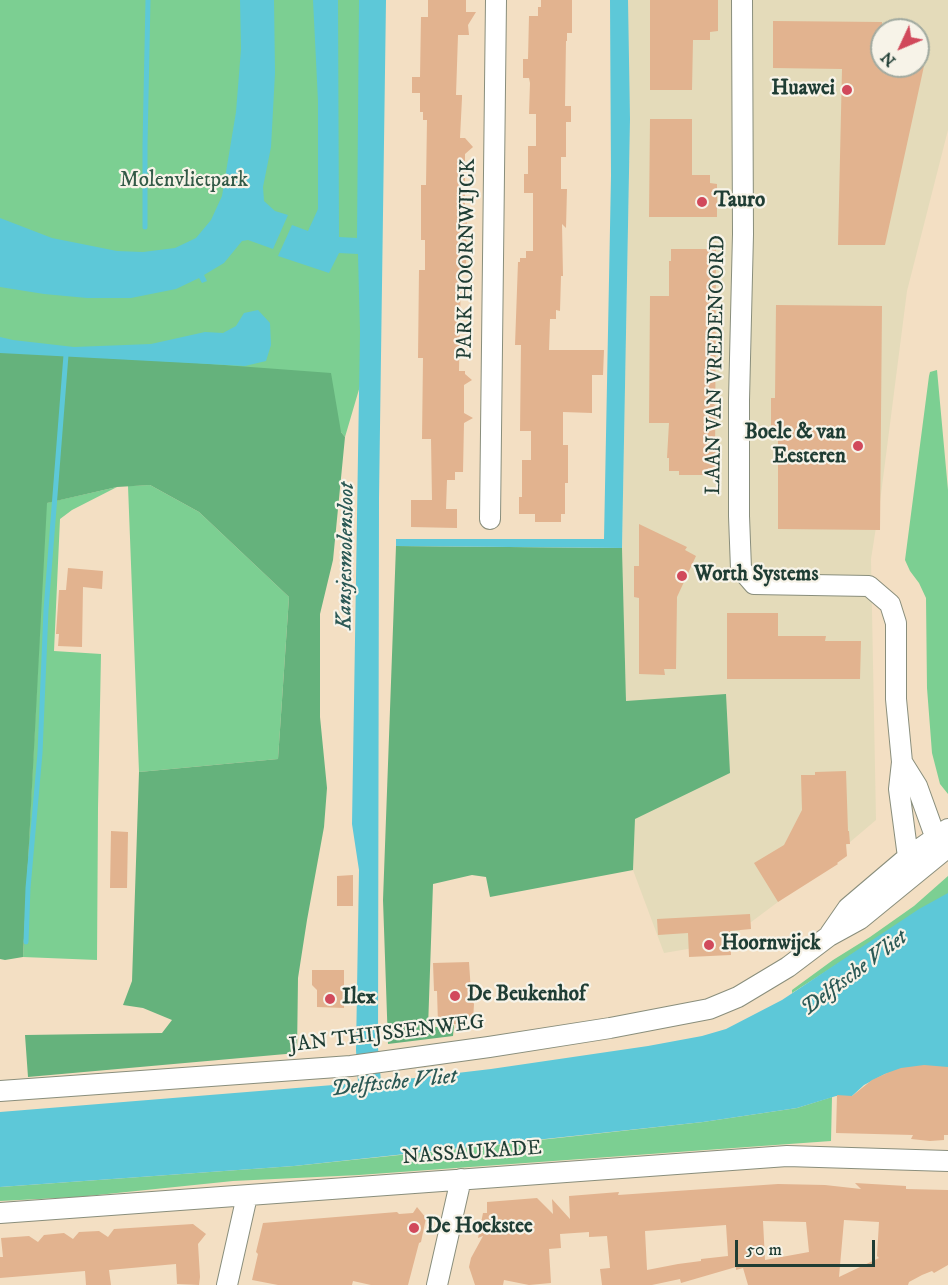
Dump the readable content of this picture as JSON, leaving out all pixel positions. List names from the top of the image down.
{
  "streets": {
    "street": [
      "PARK HOORNWIJCK",
      "LAAN VAN VREDENOORD",
      "JAN THIJSSENWEG",
      "NASSAUKADE"
    ]
  },
  "water": ["Kansjesmolensloot", "Delftsche Vliet"],
  "parks": ["Molenvlietpark"],
  "places": [
    "Huawei",
    "Tauro",
    "Boele & van Eesteren",
    "Worth Systems",
    "Hoornwijck",
    "De Beukenhof",
    "Ilex",
    "De Hoekstee"
  ],
  "scale_bar": "50 m",
  "north": "bottom left"
}
